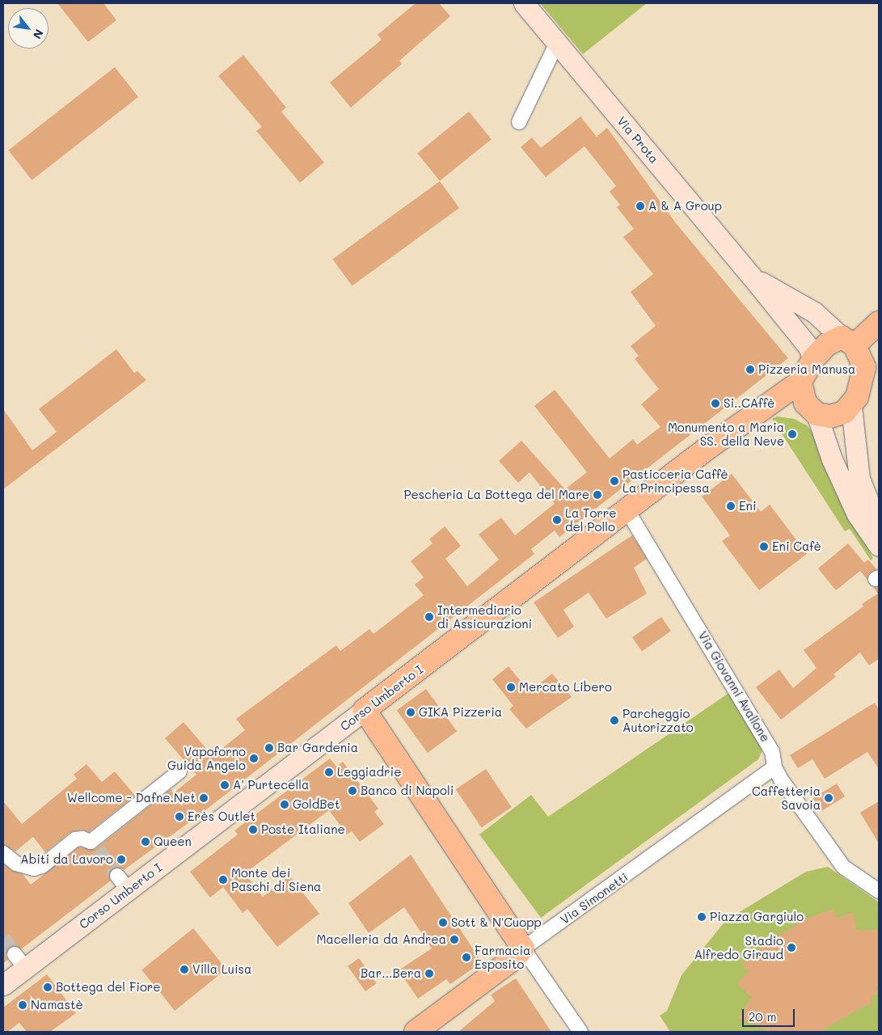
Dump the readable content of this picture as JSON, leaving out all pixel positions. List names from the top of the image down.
{
  "streets": {
    "main road": ["Corso Umberto I", "Via Simonetti"],
    "street": ["Via Prota", "Via Giovanni Avallone"]
  },
  "crossings": [
    ["Via Prota", "Corso Umberto I"],
    ["Via Giovanni Avallone", "Corso Umberto I"],
    ["Via Giovanni Avallone", "Via Simonetti"]
  ],
  "places": [
    "A & A Group",
    "Pizzeria Manusa",
    "Si..CAffè",
    "Monumento a Maria SS. della Neve",
    "Pasticceria Caffè La Principessa",
    "Pescheria La Bottega del Mare",
    "Eni",
    "La Torre del Pollo",
    "Eni Cafè",
    "Intermediario di Assicurazioni",
    "Mercato Libero",
    "GIKA Pizzeria",
    "Parcheggio Autorizzato",
    "Bar Gardenia",
    "Vapoforno Guida Angelo",
    "Leggiadrie",
    "A' Purtecella",
    "Banco di Napoli",
    "Wellcome - Dafne.Net",
    "Caffetteria Savoia",
    "GoldBet",
    "Erès Outlet",
    "Poste Italiane",
    "Queen",
    "Abiti da Lavoro",
    "Monte dei Paschi di Siena",
    "Piazza Gargiulo",
    "Sott & N'Cuopp",
    "Macelleria da Andrea",
    "Stadio Alfredo Giraud",
    "Farmacia Esposito",
    "Villa Luisa",
    "Bar...Bera",
    "Bottega del Fiore",
    "Namastè"
  ],
  "scale_bar": "20 m",
  "north": "bottom right"
}
